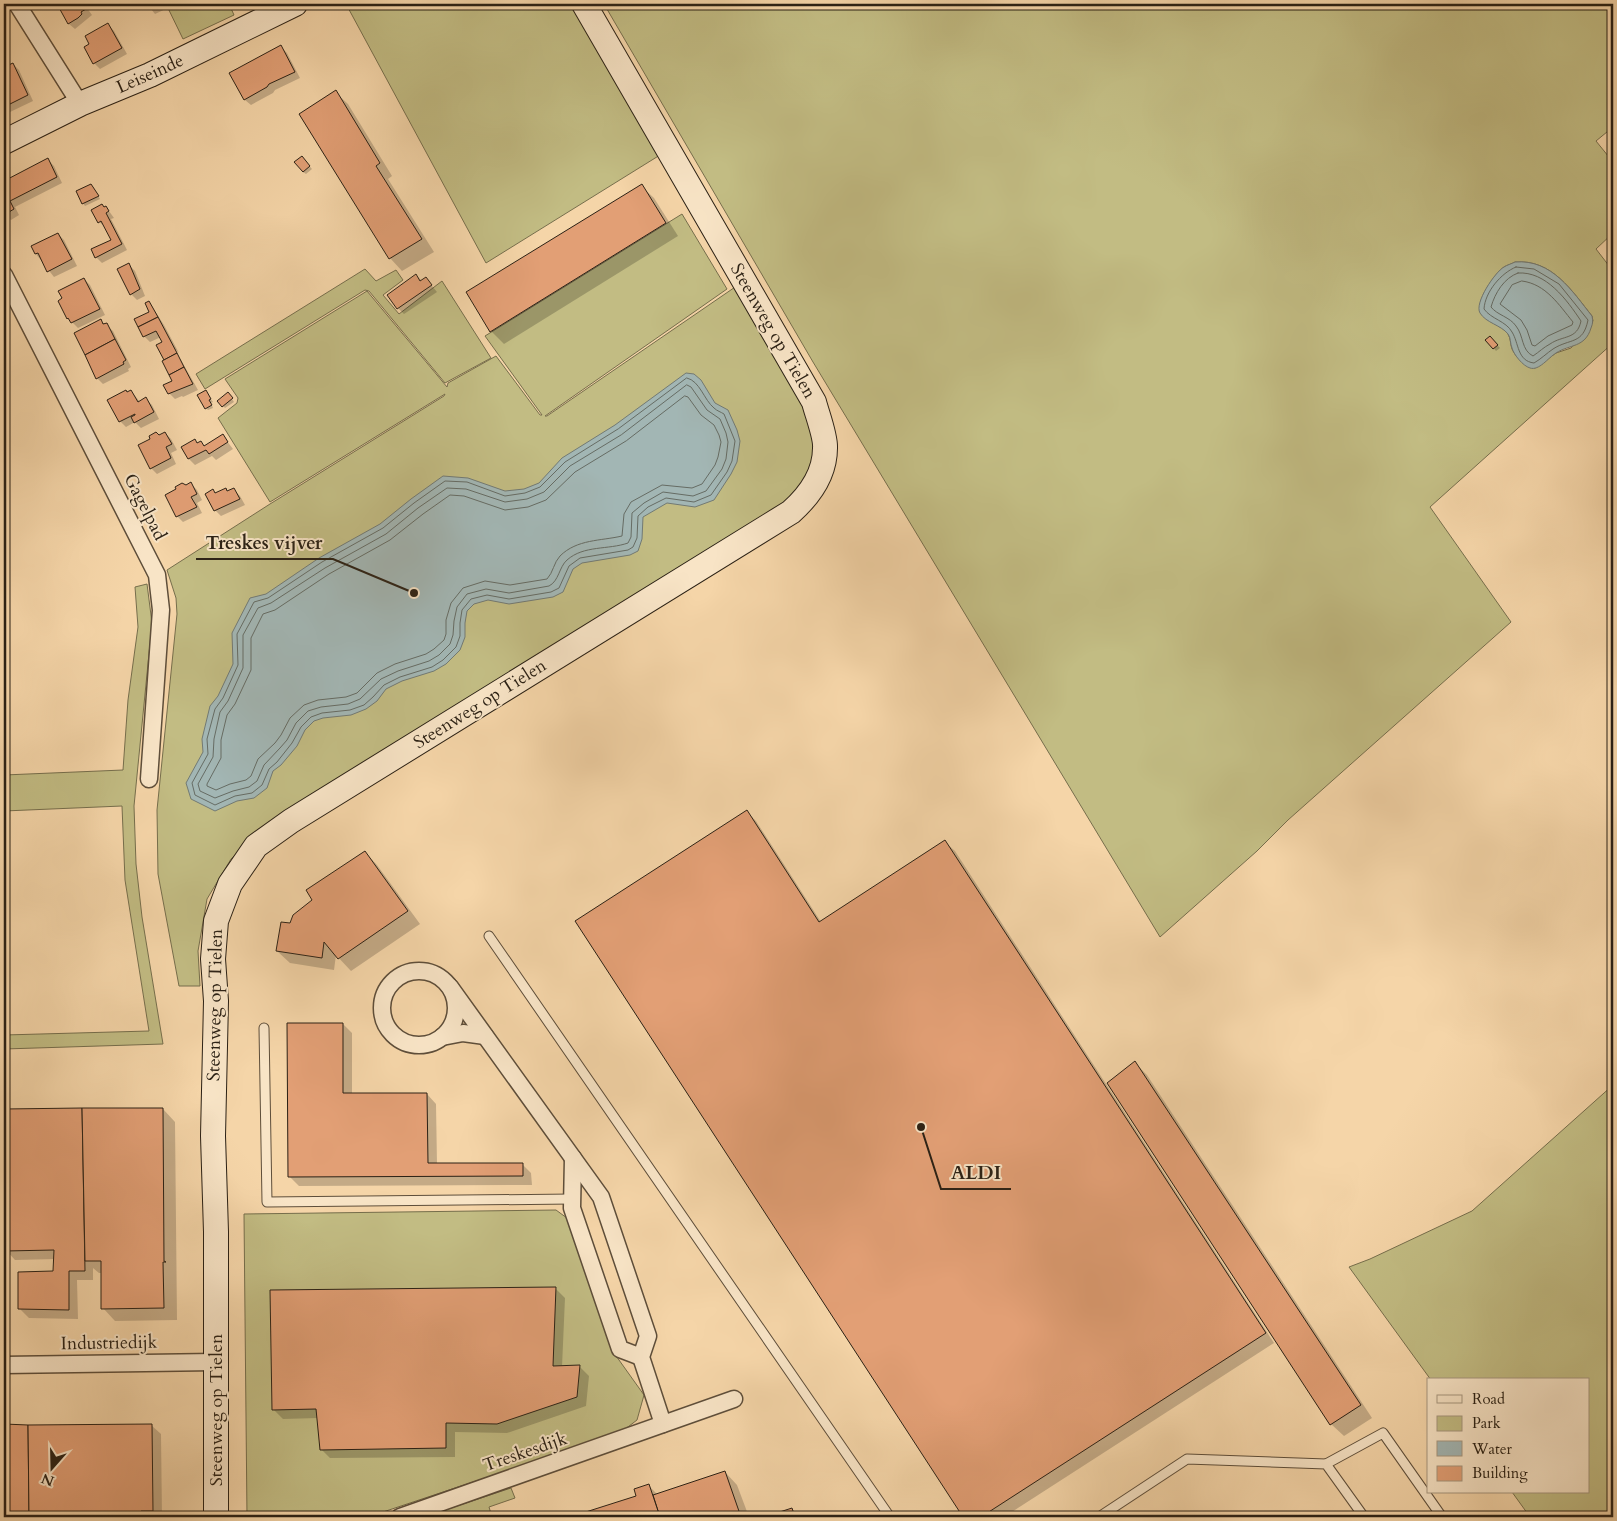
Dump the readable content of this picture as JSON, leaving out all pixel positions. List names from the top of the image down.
{
  "streets": {
    "street": [
      "Leiseinde",
      "Steenweg op Tielen",
      "Gagelpad",
      "Industriedijk",
      "Treskesdijk"
    ]
  },
  "crossings": [
    ["Steenweg op Tielen", "Industriedijk"]
  ],
  "places": ["Treskes vijver", "ALDI"],
  "legend": [
    "Road",
    "Park",
    "Water",
    "Building"
  ],
  "north": "bottom"
}
